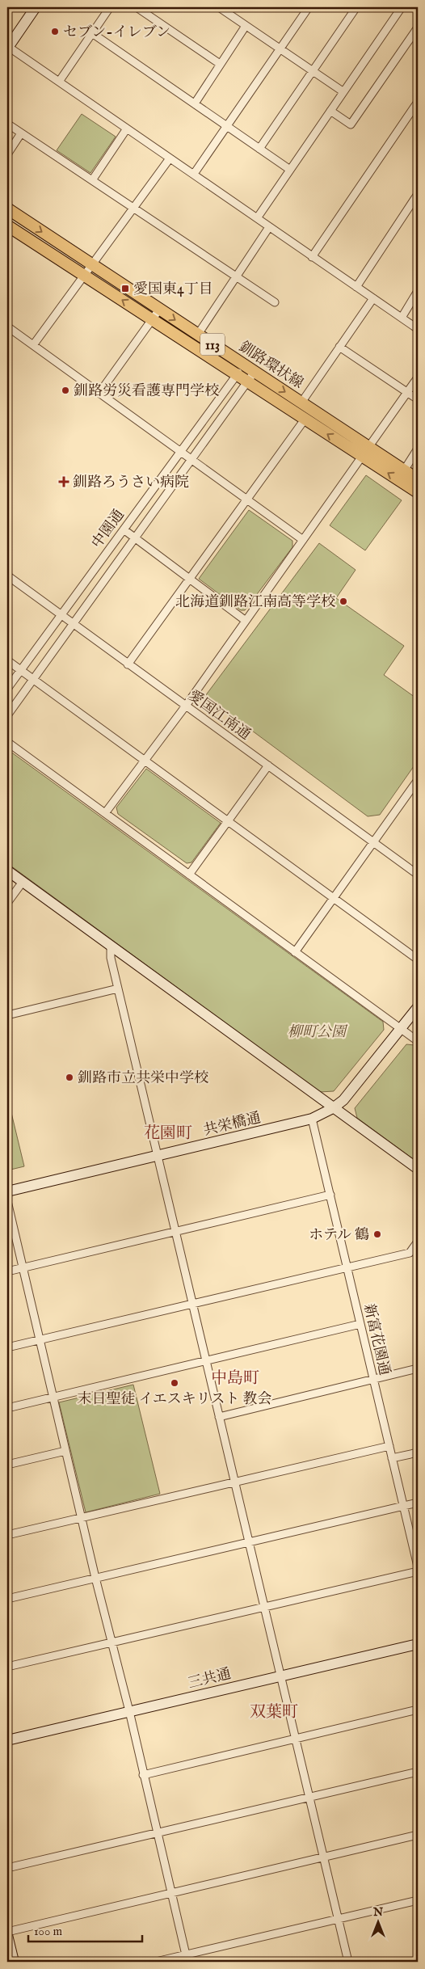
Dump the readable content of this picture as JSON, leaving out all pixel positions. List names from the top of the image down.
{
  "streets": {
    "main road": ["113", "釧路環状線"],
    "street": [
      "中園通",
      "愛国江南通",
      "共栄橋通",
      "新富花園通",
      "三共通"
    ]
  },
  "crossings": [
    ["釧路環状線", "中園通"],
    ["中園通", "愛国江南通"],
    ["共栄橋通", "新富花園通"]
  ],
  "districts": ["花園町", "中島町", "双葉町"],
  "parks": ["柳町公園"],
  "places": {
    "other": [
      "セブン-イレブン",
      "釧路労災看護専門学校",
      "北海道釧路江南高等学校",
      "釧路市立共栄中学校",
      "ホテル 鶴",
      "末日聖徒 イエスキリスト 教会"
    ],
    "transit": ["愛国東4丁目"],
    "health": ["釧路ろうさい病院"]
  },
  "scale_bar": "100 m",
  "north": "top"
}
